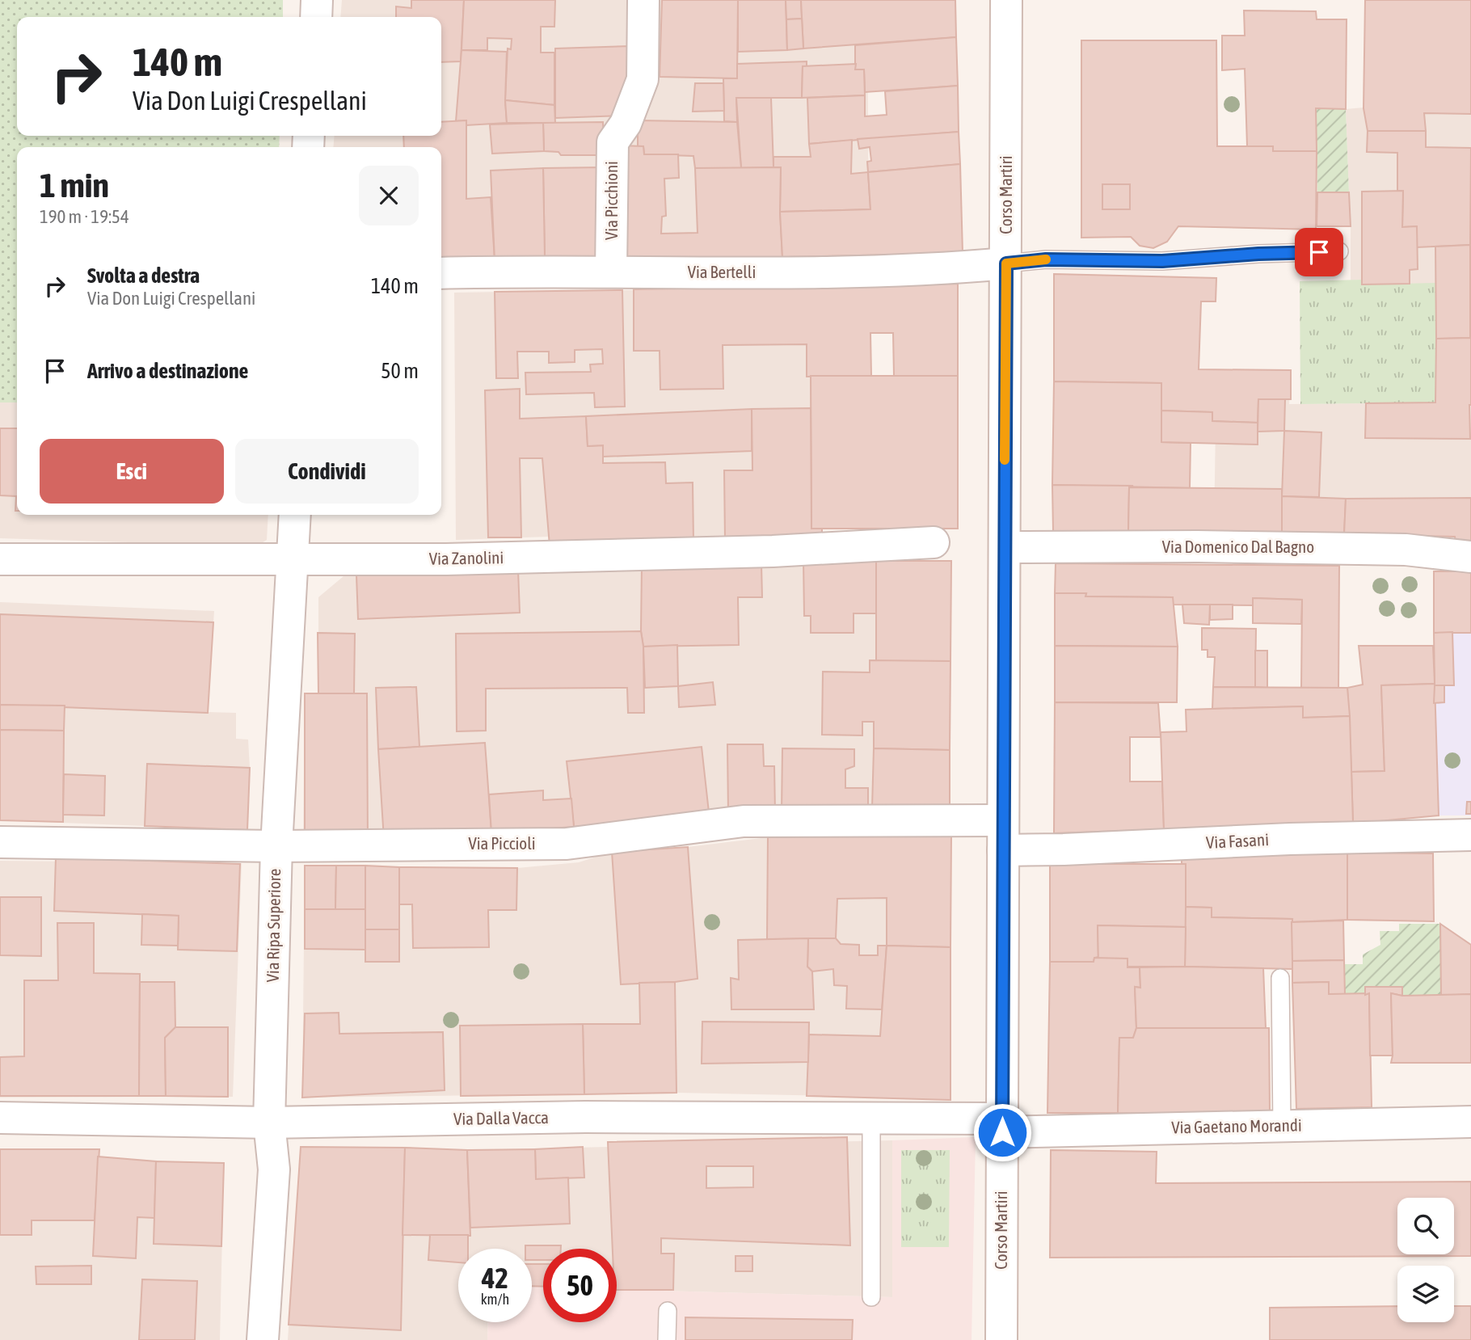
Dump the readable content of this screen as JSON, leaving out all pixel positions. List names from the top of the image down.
{
  "streets": {
    "street": [
      "Corso Martiri",
      "Via Picchioni",
      "Via Bertelli",
      "Via Domenico Dal Bagno",
      "Via Zanolini",
      "Via Fasani",
      "Via Piccioli",
      "Via Ripa Superiore",
      "Via Dalla Vacca",
      "Via Gaetano Morandi"
    ]
  },
  "crossings": [
    ["Corso Martiri", "Via Bertelli"],
    ["Corso Martiri", "Via Domenico Dal Bagno"],
    ["Corso Martiri", "Via Fasani"],
    ["Corso Martiri", "Via Piccioli"],
    ["Corso Martiri", "Via Dalla Vacca"],
    ["Corso Martiri", "Via Gaetano Morandi"],
    ["Via Picchioni", "Via Bertelli"],
    ["Via Zanolini", "Via Ripa Superiore"],
    ["Via Fasani", "Via Piccioli"],
    ["Via Piccioli", "Via Ripa Superiore"],
    ["Via Ripa Superiore", "Via Dalla Vacca"],
    ["Via Dalla Vacca", "Via Gaetano Morandi"]
  ],
  "page": {
    "turn": ["140 m", "Via Don Luigi Crespellani"],
    "heading": ["1 min", "190 m · 19:54"],
    "list": [
      {
        "name": "Svolta a destra",
        "note": "Via Don Luigi Crespellani",
        "value": "140 m"
      },
      {
        "name": "Arrivo a destinazione",
        "value": "50 m"
      }
    ],
    "buttons": ["Esci", "Condividi"],
    "speed": "42 km/h",
    "limit": "50"
  }
}
